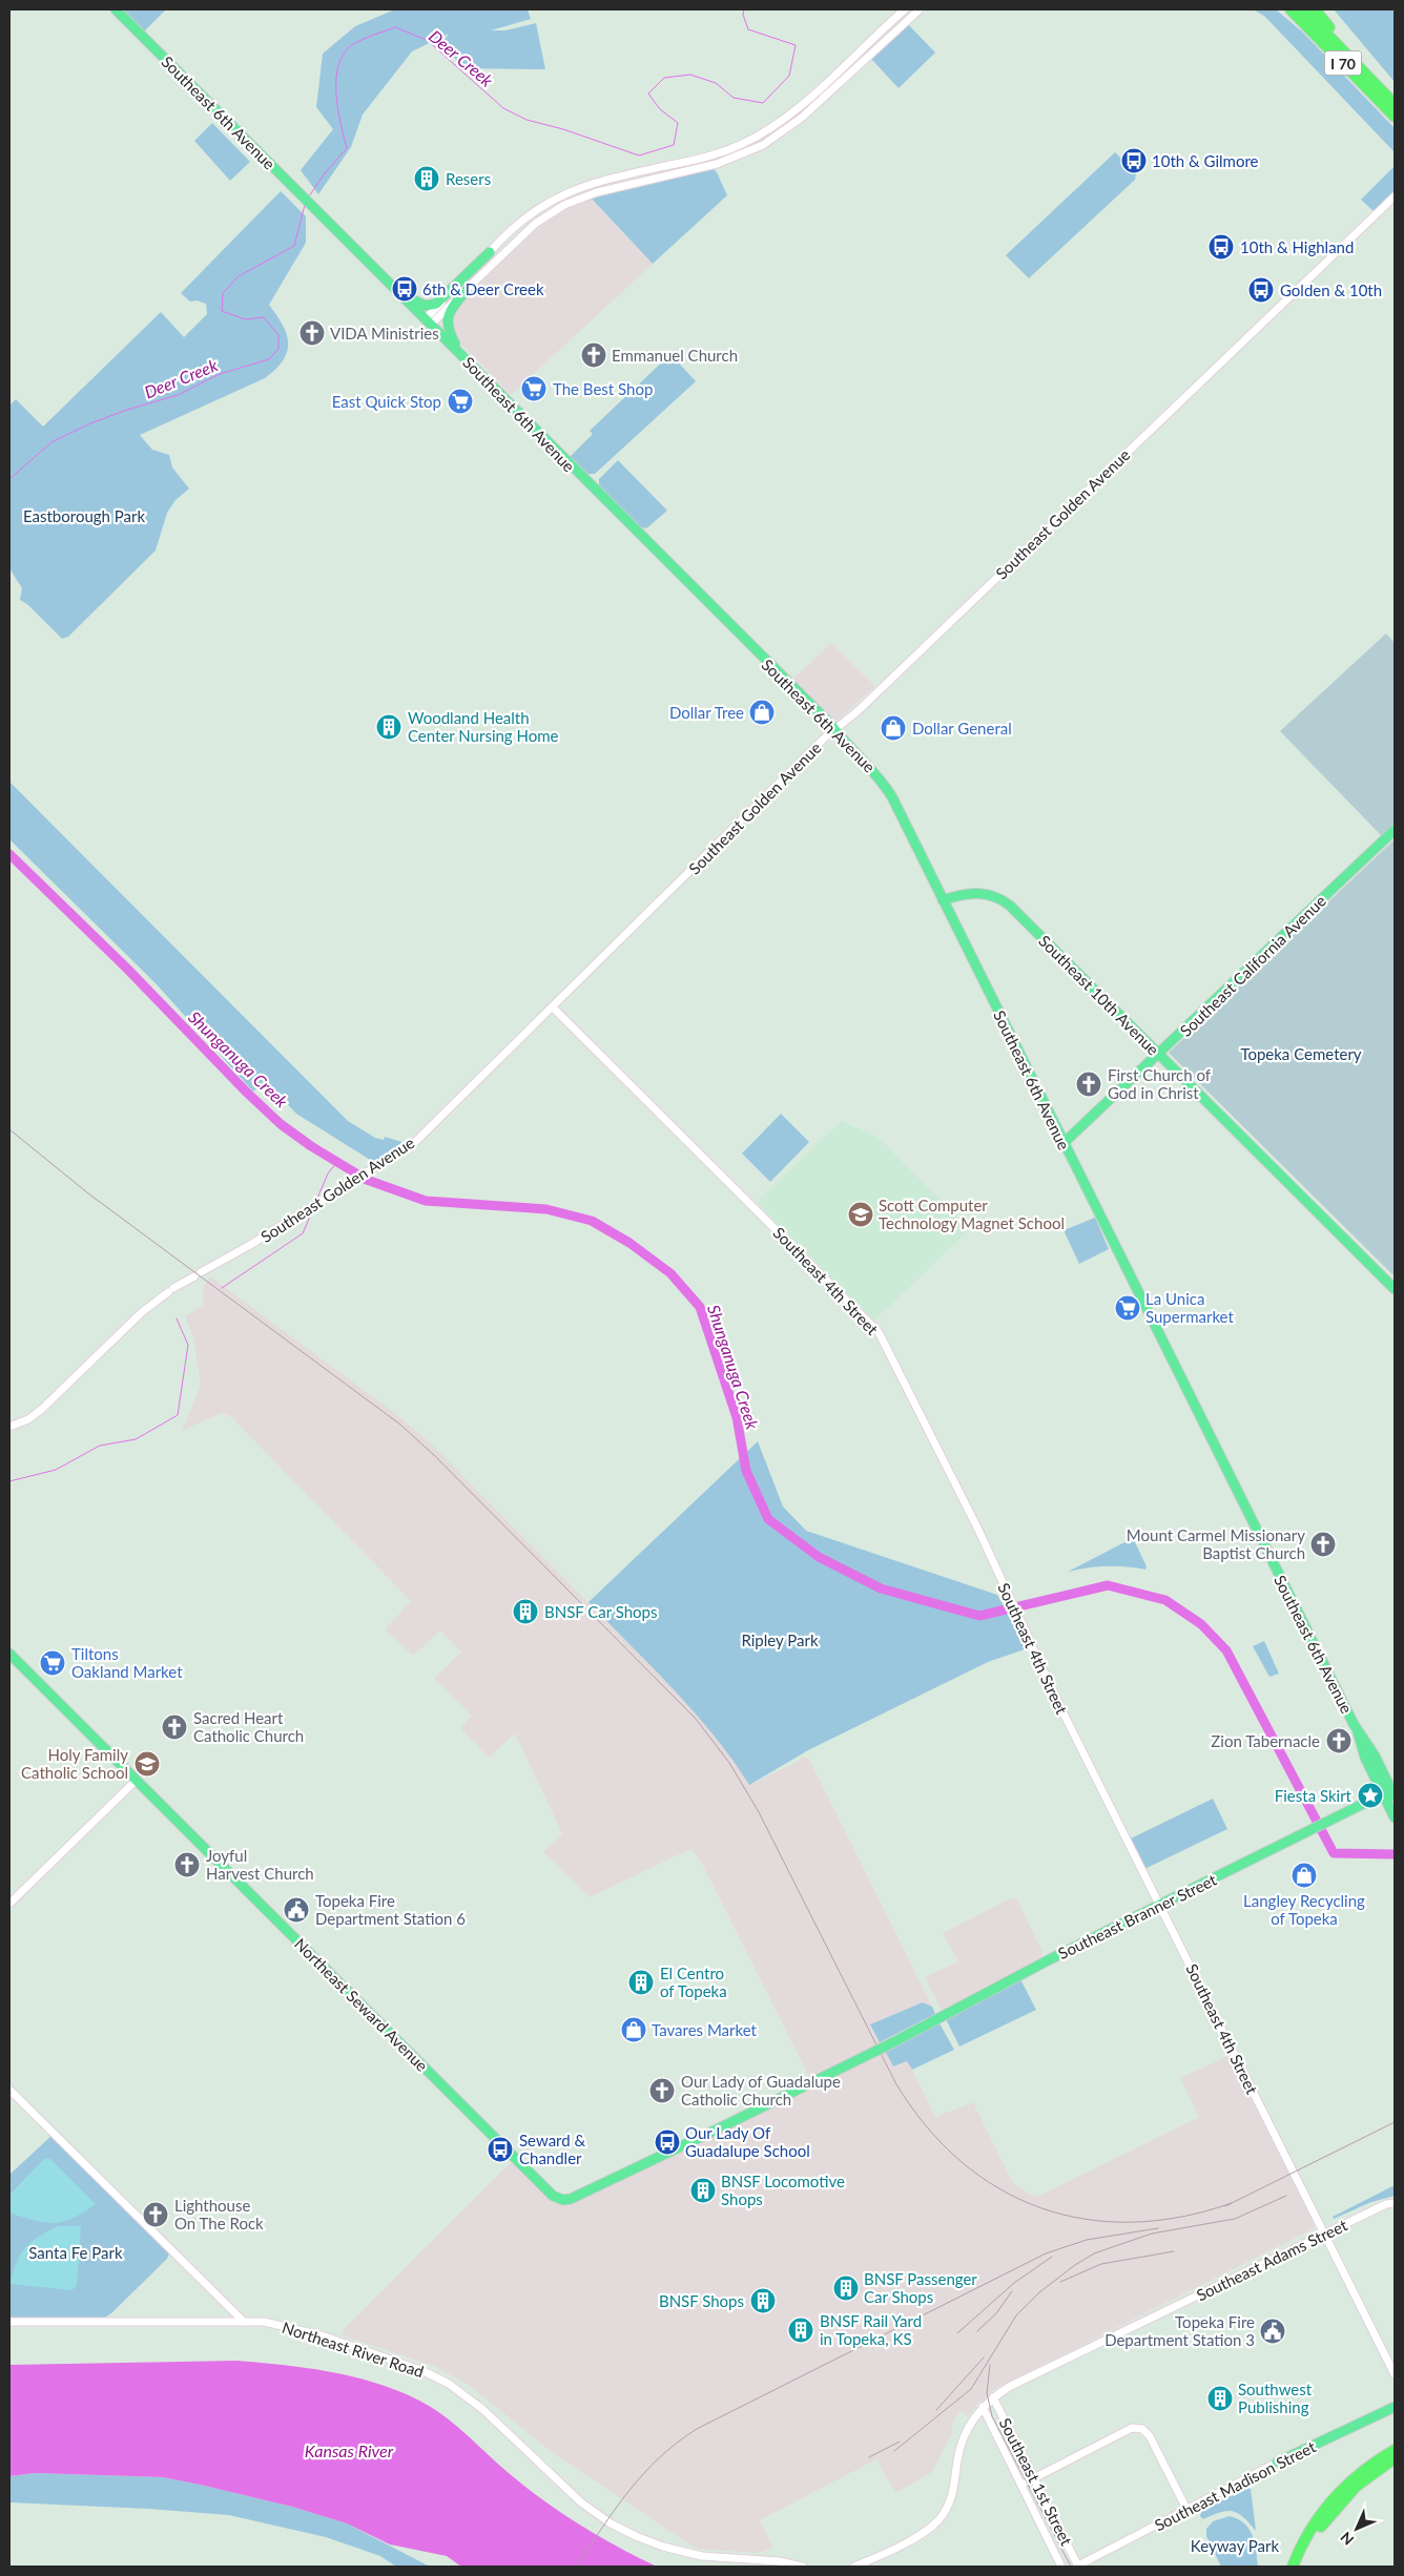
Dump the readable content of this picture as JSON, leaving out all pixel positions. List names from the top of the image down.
{
  "streets": {
    "highway": ["I 70"],
    "main road": [
      "Southeast 6th Avenue",
      "Southeast California Avenue",
      "Southeast 10th Avenue",
      "Southeast Branner Street",
      "Northeast Seward Avenue",
      "Southeast Madison Street"
    ],
    "street": [
      "Southeast Golden Avenue",
      "Southeast 4th Street",
      "Southeast Adams Street",
      "Northeast River Road",
      "Southeast 1st Street"
    ]
  },
  "crossings": [
    ["Southeast 6th Avenue", "Southeast Golden Avenue"],
    ["Southeast 6th Avenue", "Southeast California Avenue"],
    ["Southeast 6th Avenue", "Southeast 10th Avenue"],
    ["Southeast 6th Avenue", "Southeast Branner Street"],
    ["Southeast Golden Avenue", "Southeast 4th Street"],
    ["Southeast California Avenue", "Southeast 10th Avenue"],
    ["Southeast 4th Street", "Southeast Branner Street"],
    ["Southeast 4th Street", "Southeast Adams Street"],
    ["Southeast Branner Street", "Northeast Seward Avenue"],
    ["Southeast Adams Street", "Southeast 1st Street"],
    ["Southeast 1st Street", "Southeast Madison Street"]
  ],
  "water": ["Deer Creek", "Shunganuga Creek", "Kansas River"],
  "parks": [
    "Eastborough Park",
    "Topeka Cemetery",
    "Ripley Park",
    "Santa Fe Park",
    "Keyway Park"
  ],
  "places": {
    "bus stop": [
      "10th & Gilmore",
      "10th & Highland",
      "6th & Deer Creek",
      "Golden & 10th",
      "Our Lady Of Guadalupe School",
      "Seward & Chandler"
    ],
    "building": [
      "Resers",
      "Woodland Health Center Nursing Home",
      "BNSF Car Shops",
      "El Centro of Topeka",
      "BNSF Locomotive Shops",
      "BNSF Passenger Car Shops",
      "BNSF Shops",
      "BNSF Rail Yard in Topeka, KS",
      "Southwest Publishing"
    ],
    "church": [
      "VIDA Ministries",
      "Emmanuel Church",
      "First Church of God in Christ",
      "Mount Carmel Missionary Baptist Church",
      "Sacred Heart Catholic Church",
      "Zion Tabernacle",
      "Joyful Harvest Church",
      "Our Lady of Guadalupe Catholic Church",
      "Lighthouse On The Rock"
    ],
    "supermarket": [
      "The Best Shop",
      "East Quick Stop",
      "La Unica Supermarket",
      "Tiltons Oakland Market"
    ],
    "shop": [
      "Dollar Tree",
      "Dollar General",
      "Langley Recycling of Topeka",
      "Tavares Market"
    ],
    "school or university": ["Scott Computer Technology Magnet School", "Holy Family Catholic School"],
    "place": ["Fiesta Skirt"],
    "public building": ["Topeka Fire Department Station 6", "Topeka Fire Department Station 3"]
  },
  "north": "bottom left"
}
